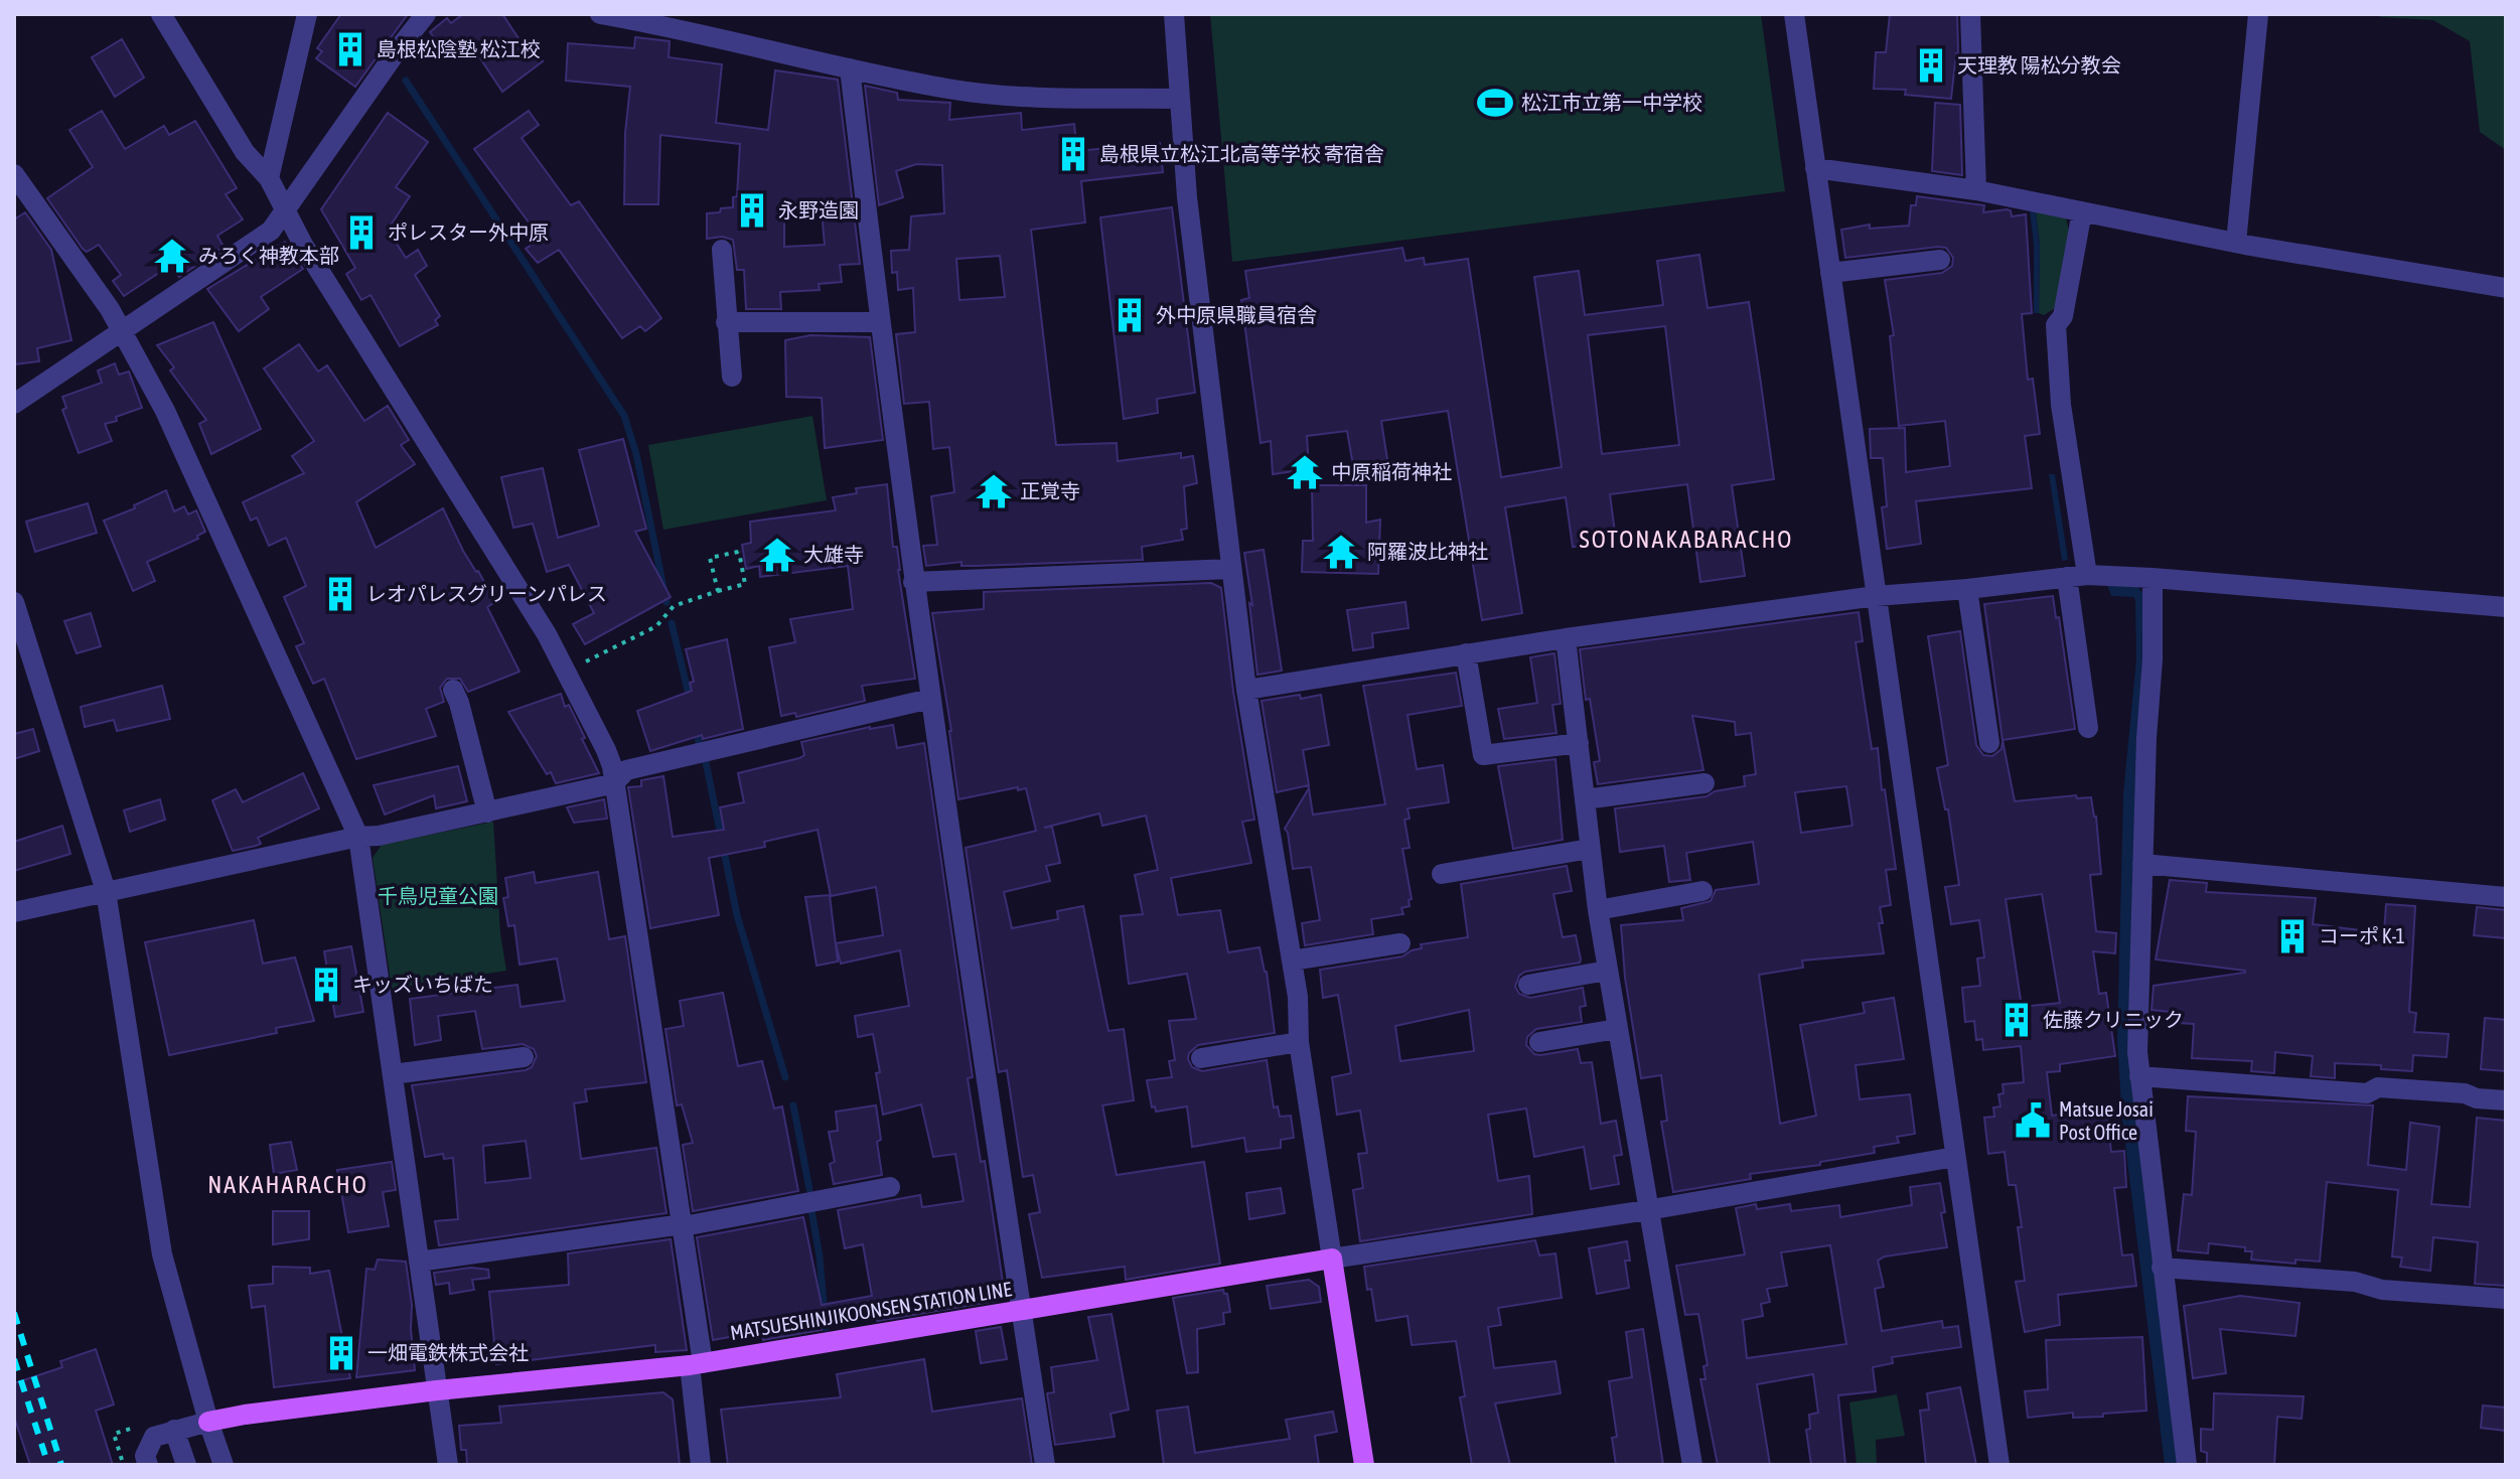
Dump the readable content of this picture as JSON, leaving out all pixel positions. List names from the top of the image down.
{
  "streets": {
    "main road": ["MATSUESHINJIKOONSEN STATION LINE"]
  },
  "districts": ["SOTONAKABARACHO", "NAKAHARACHO"],
  "parks": ["千鳥児童公園"],
  "places": {
    "building": [
      "島根松陰塾 松江校",
      "天理教 陽松分教会",
      "島根県立松江北高等学校 寄宿舎",
      "永野造園",
      "ポレスター外中原",
      "外中原県職員宿舎",
      "レオパレスグリーンパレス",
      "コーポ K-1",
      "キッズいちばた",
      "佐藤クリニック",
      "一畑電鉄株式会社"
    ],
    "sports": ["松江市立第一中学校"],
    "temple": [
      "みろく神教本部",
      "中原稲荷神社",
      "正覚寺",
      "阿羅波比神社",
      "大雄寺"
    ],
    "public building": ["Matsue Josai Post Office"]
  }
}
